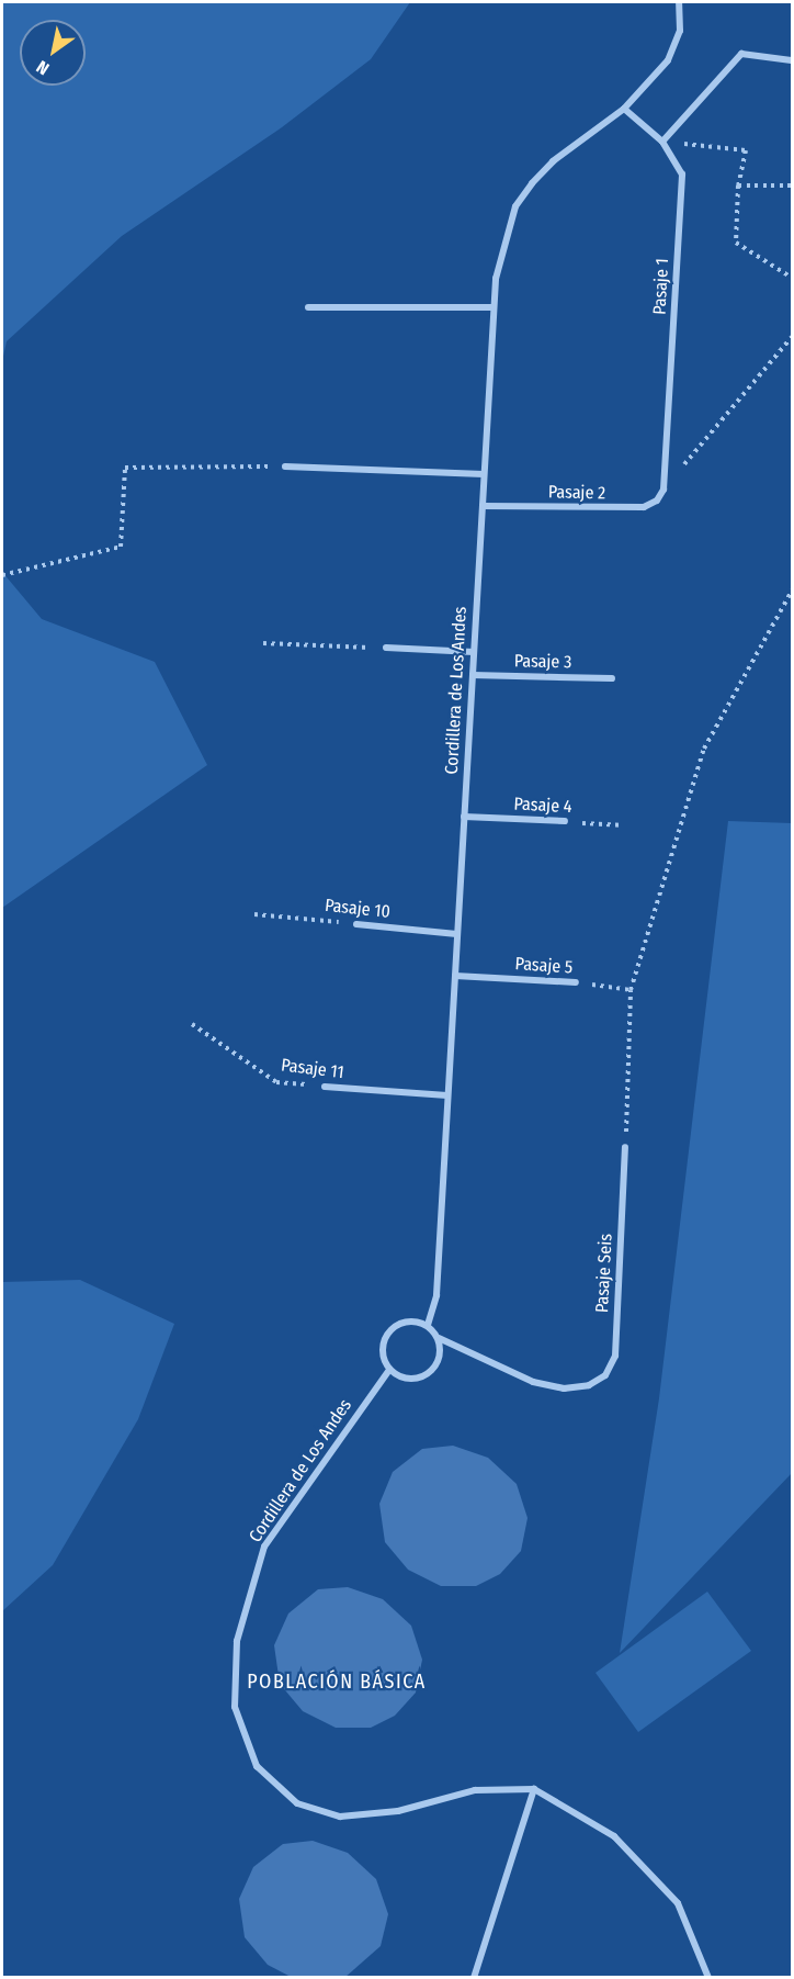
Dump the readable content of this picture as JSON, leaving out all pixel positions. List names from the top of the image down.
{
  "streets": {
    "street": [
      "Pasaje 1",
      "Pasaje 2",
      "Pasaje 3",
      "Cordillera de Los Andes",
      "Pasaje 4",
      "Pasaje 10",
      "Pasaje 5",
      "Pasaje 11",
      "Pasaje Seis"
    ]
  },
  "crossings": [
    ["Pasaje 1", "Pasaje 2"],
    ["Pasaje 1", "Cordillera de Los Andes"],
    ["Pasaje 2", "Cordillera de Los Andes"],
    ["Pasaje 3", "Cordillera de Los Andes"],
    ["Cordillera de Los Andes", "Pasaje 4"],
    ["Cordillera de Los Andes", "Pasaje 10"],
    ["Cordillera de Los Andes", "Pasaje 5"],
    ["Cordillera de Los Andes", "Pasaje 11"],
    ["Cordillera de Los Andes", "Pasaje Seis"]
  ],
  "districts": ["POBLACIÓN BÁSICA"],
  "north": "bottom left"
}
